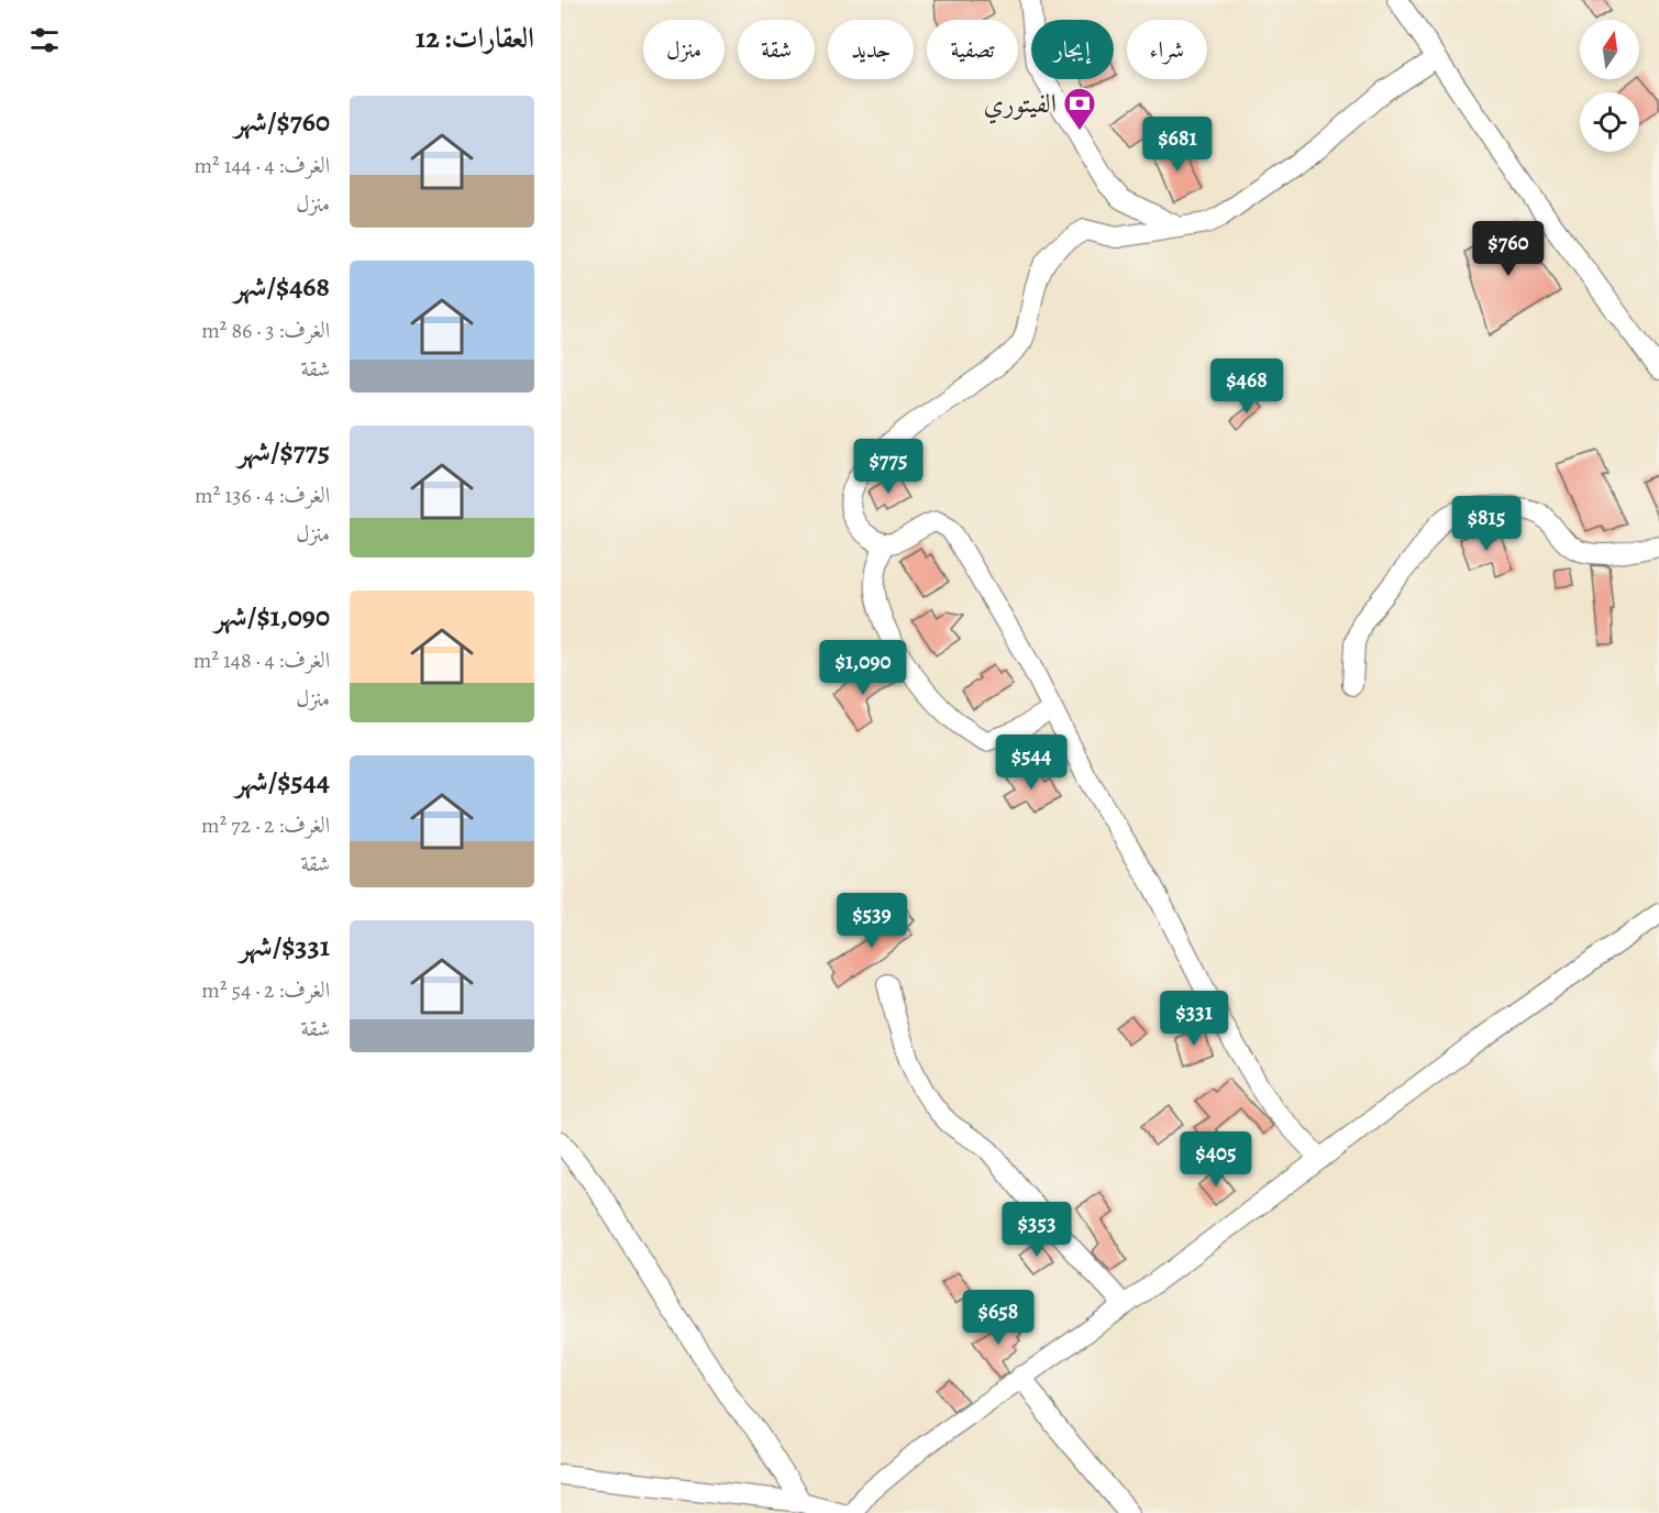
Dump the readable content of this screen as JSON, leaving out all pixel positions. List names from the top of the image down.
{
  "places": {
    "bank": ["الفيتوري"]
  },
  "north": "top",
  "page": {
    "heading": "العقارات: 12",
    "chip": [
      "شراء",
      "إيجار",
      "تصفية",
      "جديد",
      "شقة",
      "منزل"
    ],
    "list": [
      {
        "name": "$760/شهر",
        "note": "الغرف: 4 · 144 m² · منزل"
      },
      {
        "name": "$468/شهر",
        "note": "الغرف: 3 · 86 m² · شقة"
      },
      {
        "name": "$775/شهر",
        "note": "الغرف: 4 · 136 m² · منزل"
      },
      {
        "name": "$1,090/شهر",
        "note": "الغرف: 4 · 148 m² · منزل"
      },
      {
        "name": "$544/شهر",
        "note": "الغرف: 2 · 72 m² · شقة"
      },
      {
        "name": "$331/شهر",
        "note": "الغرف: 2 · 54 m² · شقة"
      }
    ],
    "price": [
      "$681",
      "$760",
      "$468",
      "$775",
      "$815",
      "$1,090",
      "$544",
      "$539",
      "$331",
      "$405",
      "$353",
      "$658"
    ]
  }
}
